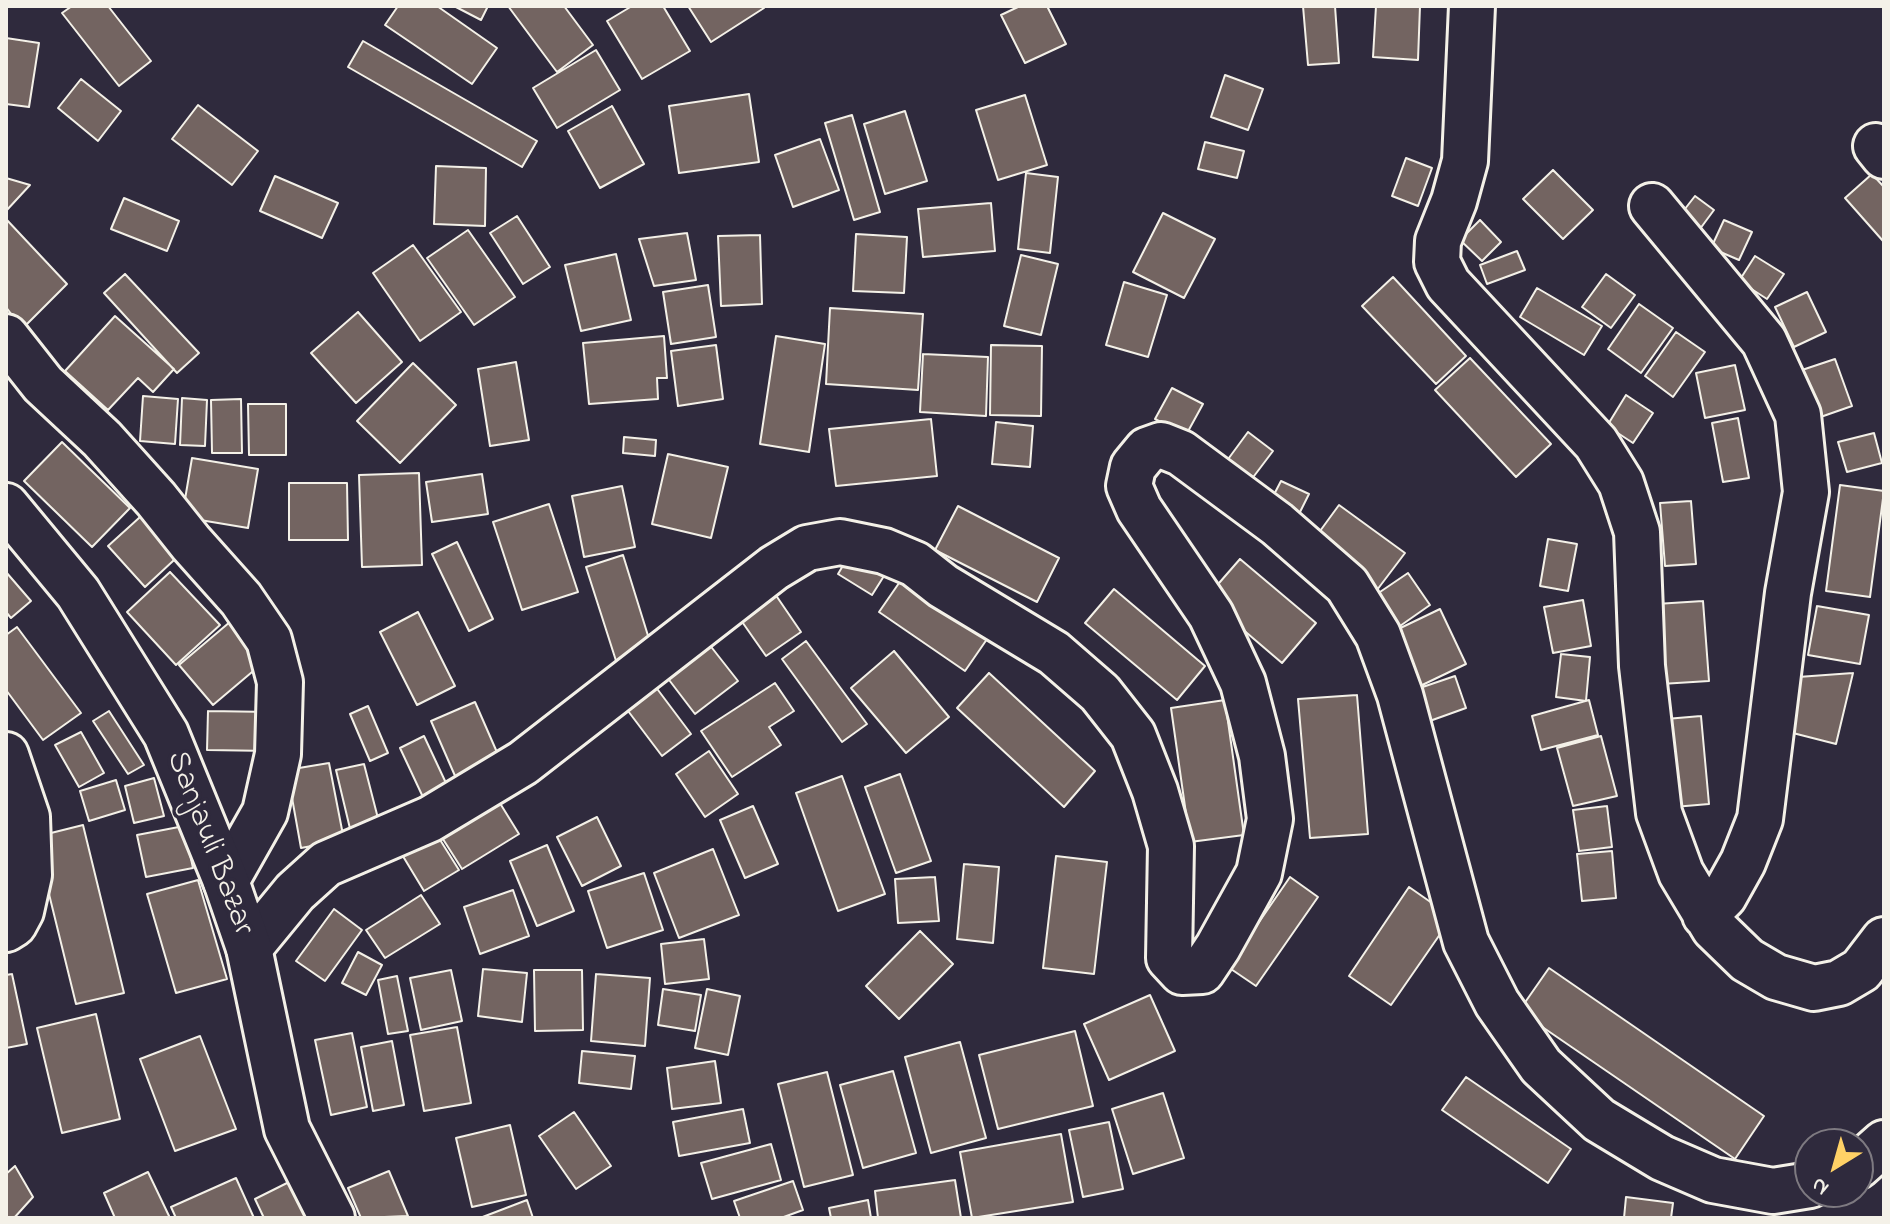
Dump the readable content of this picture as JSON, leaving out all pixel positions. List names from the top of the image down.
{
  "streets": {
    "street": ["Sanjauli Bazar"]
  },
  "north": "bottom left"
}
